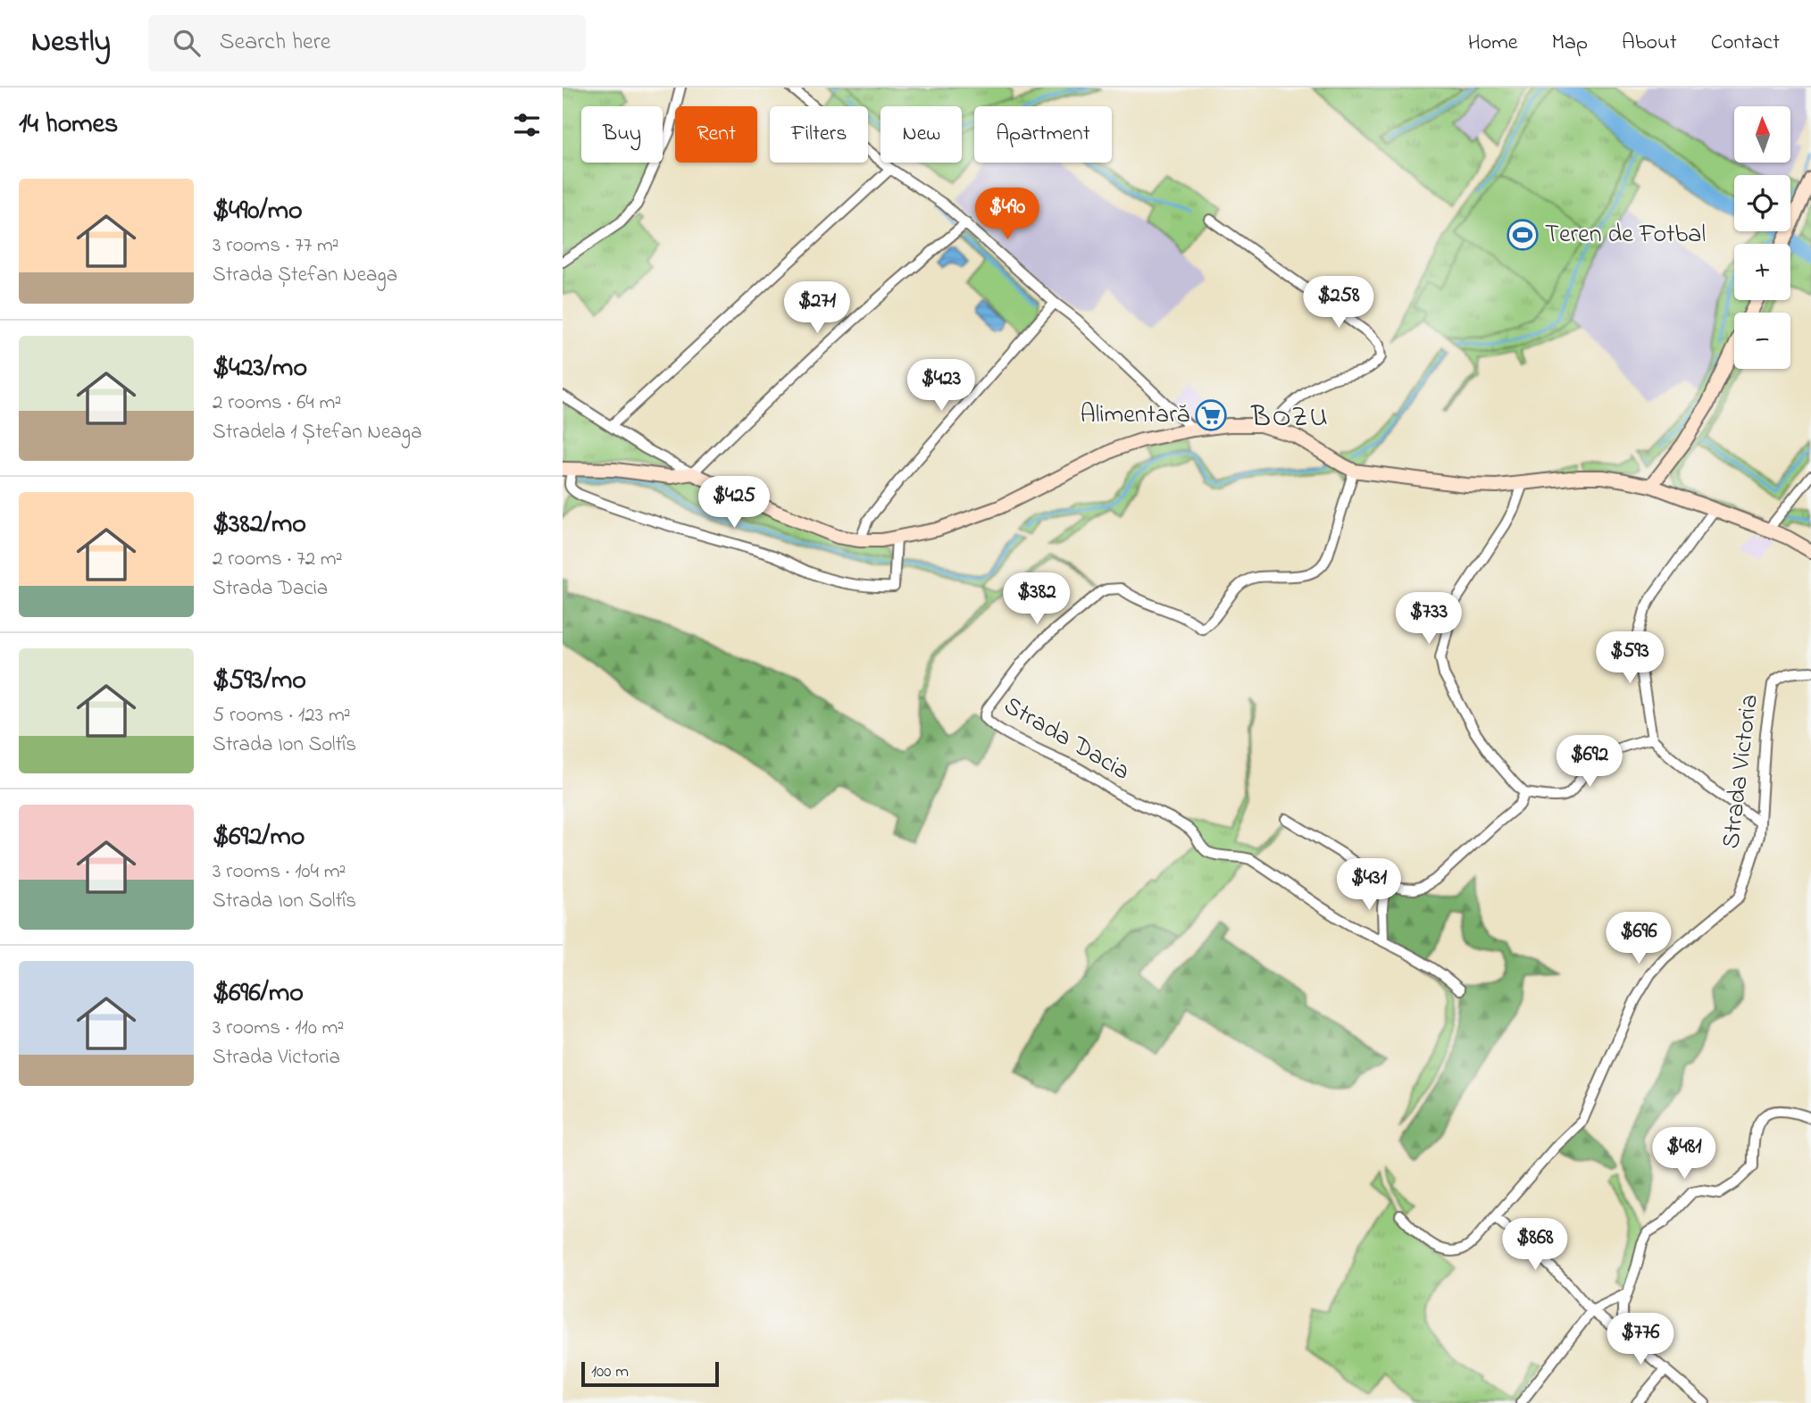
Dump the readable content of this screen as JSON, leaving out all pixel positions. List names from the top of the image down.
{
  "streets": {
    "street": ["Strada Dacia", "Strada Victoria"]
  },
  "districts": ["BOZU"],
  "places": {
    "sports": ["Teren de Fotbal"],
    "supermarket": ["Alimentară"]
  },
  "scale_bar": "100 m",
  "north": "top",
  "page": {
    "header": "Nestly",
    "search": "Search here",
    "nav": [
      "Home",
      "Map",
      "About",
      "Contact"
    ],
    "heading": "14 homes",
    "map_buttons": ["+", "−"],
    "chip": [
      "Buy",
      "Rent",
      "Filters",
      "New",
      "Apartment"
    ],
    "list": [
      {
        "name": "$490/mo",
        "note": "3 rooms · 77 m² · Strada Ștefan Neaga"
      },
      {
        "name": "$423/mo",
        "note": "2 rooms · 64 m² · Stradela 1 Ștefan Neaga"
      },
      {
        "name": "$382/mo",
        "note": "2 rooms · 72 m² · Strada Dacia"
      },
      {
        "name": "$593/mo",
        "note": "5 rooms · 123 m² · Strada Ion Soltîs"
      },
      {
        "name": "$692/mo",
        "note": "3 rooms · 104 m² · Strada Ion Soltîs"
      },
      {
        "name": "$696/mo",
        "note": "3 rooms · 110 m² · Strada Victoria"
      }
    ],
    "price": [
      "$490",
      "$258",
      "$271",
      "$423",
      "$425",
      "$382",
      "$733",
      "$593",
      "$692",
      "$431",
      "$696",
      "$481",
      "$868",
      "$776"
    ],
    "scale": "100 m"
  }
}
